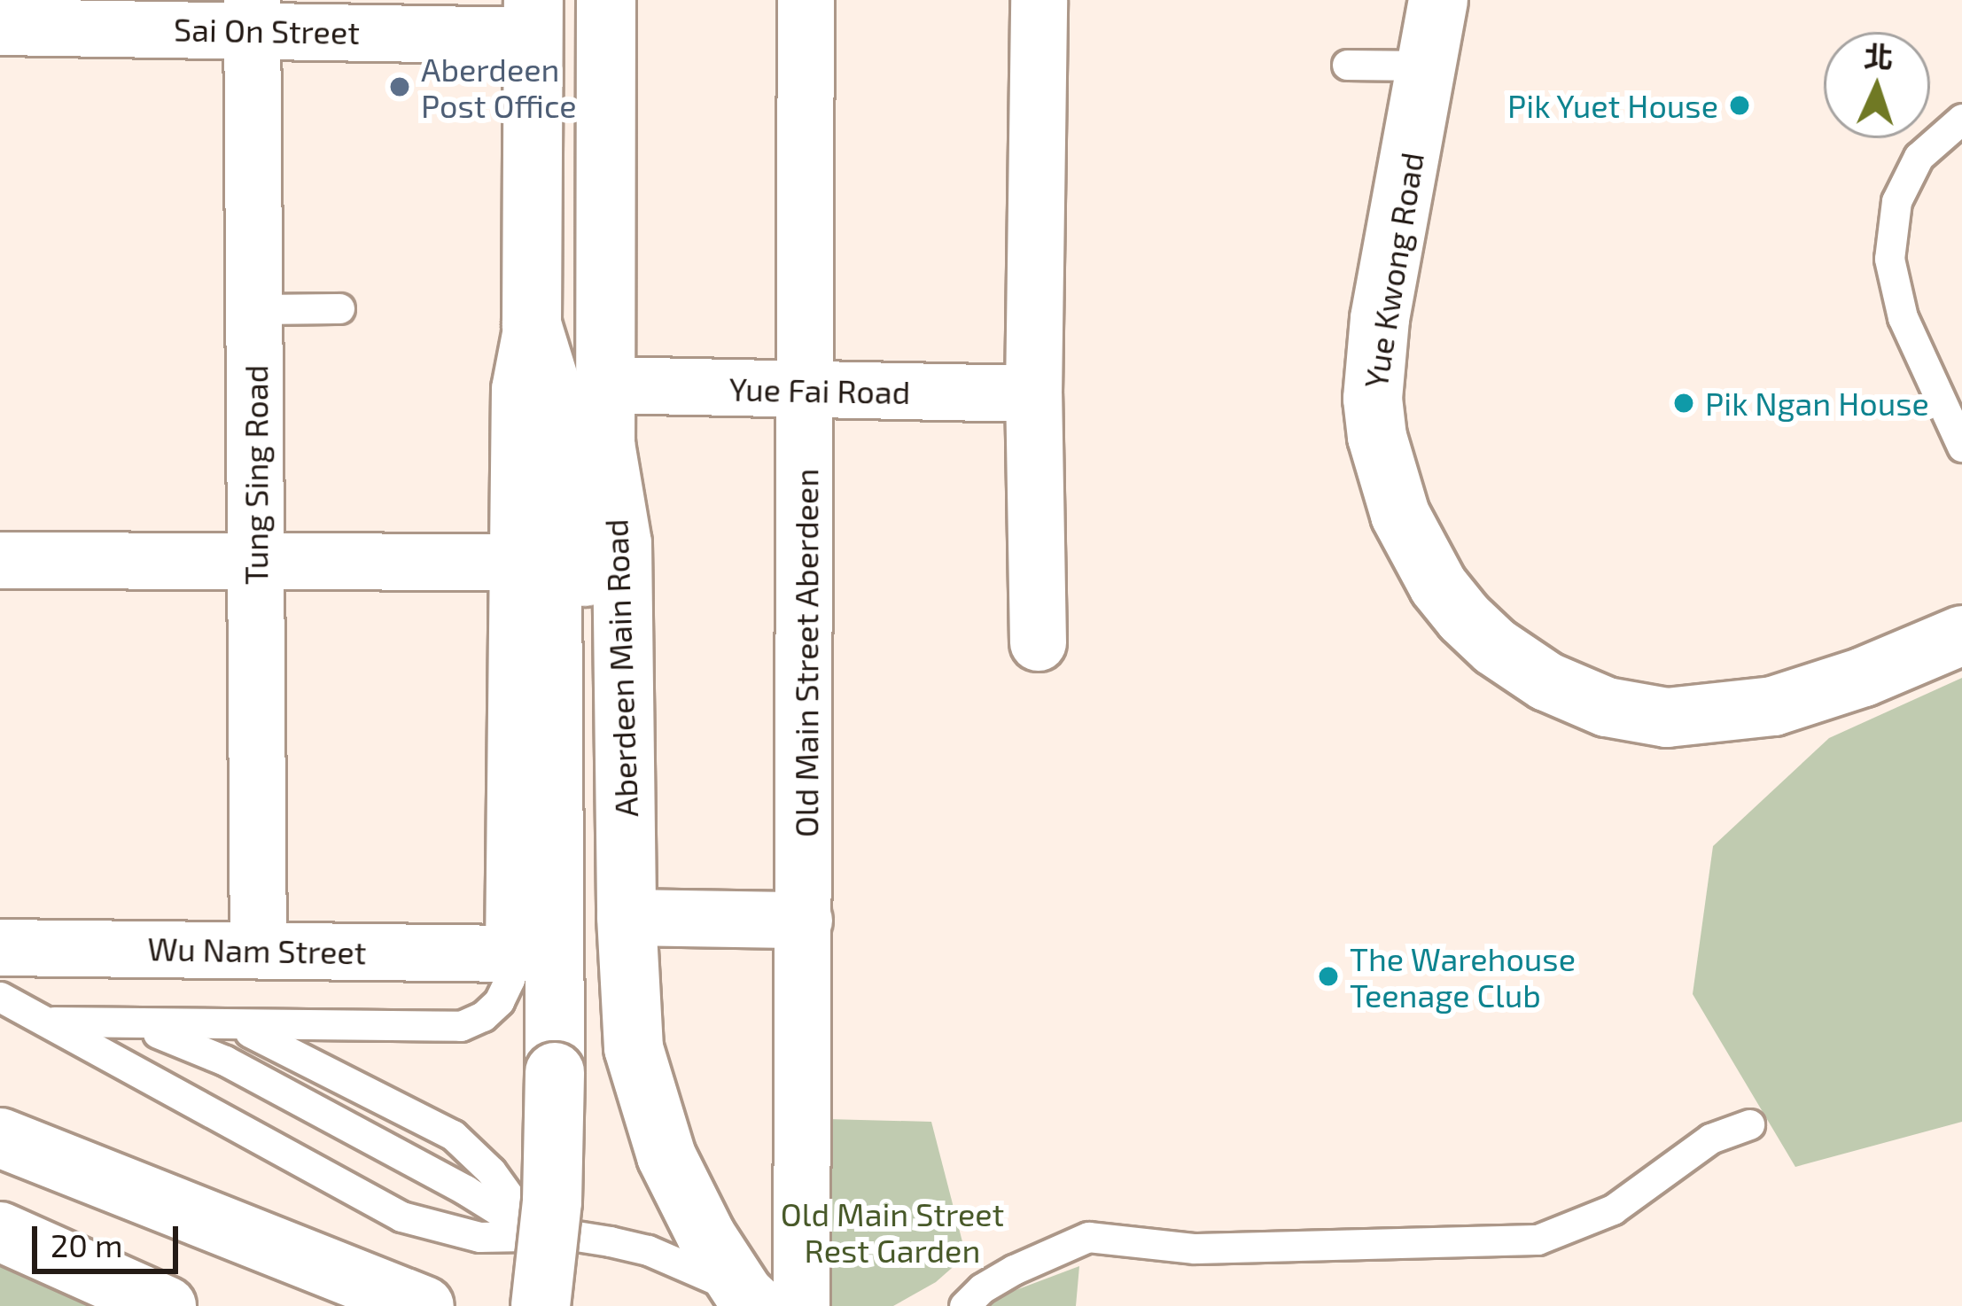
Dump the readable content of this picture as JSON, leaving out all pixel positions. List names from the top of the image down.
{
  "streets": {
    "main road": ["Yue Kwong Road", "Aberdeen Main Road"],
    "street": [
      "Sai On Street",
      "Yue Fai Road",
      "Tung Sing Road",
      "Old Main Street Aberdeen",
      "Wu Nam Street"
    ]
  },
  "crossings": [
    ["Sai On Street", "Tung Sing Road"],
    ["Yue Fai Road", "Old Main Street Aberdeen"],
    ["Yue Fai Road", "Aberdeen Main Road"],
    ["Tung Sing Road", "Wu Nam Street"]
  ],
  "parks": ["Old Main Street Rest Garden"],
  "places": [
    "Aberdeen Post Office",
    "Pik Yuet House",
    "Pik Ngan House",
    "The Warehouse Teenage Club"
  ],
  "scale_bar": "20 m",
  "north": "top"
}
